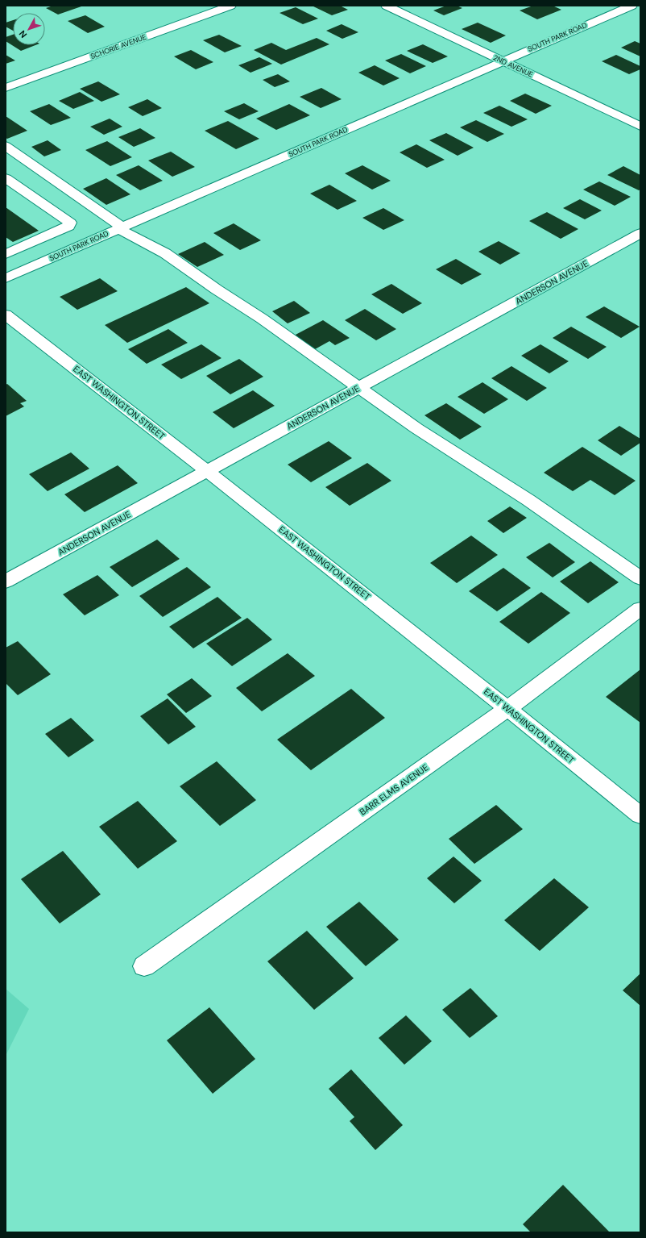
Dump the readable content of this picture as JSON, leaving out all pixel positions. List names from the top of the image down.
{
  "streets": {
    "street": [
      "SOUTH PARK ROAD",
      "SCHORIE AVENUE",
      "2ND AVENUE",
      "ANDERSON AVENUE",
      "EAST WASHINGTON STREET",
      "BARR ELMS AVENUE"
    ]
  },
  "crossings": [
    ["SOUTH PARK ROAD", "2ND AVENUE"],
    ["ANDERSON AVENUE", "EAST WASHINGTON STREET"],
    ["EAST WASHINGTON STREET", "BARR ELMS AVENUE"]
  ],
  "north": "bottom left"
}
